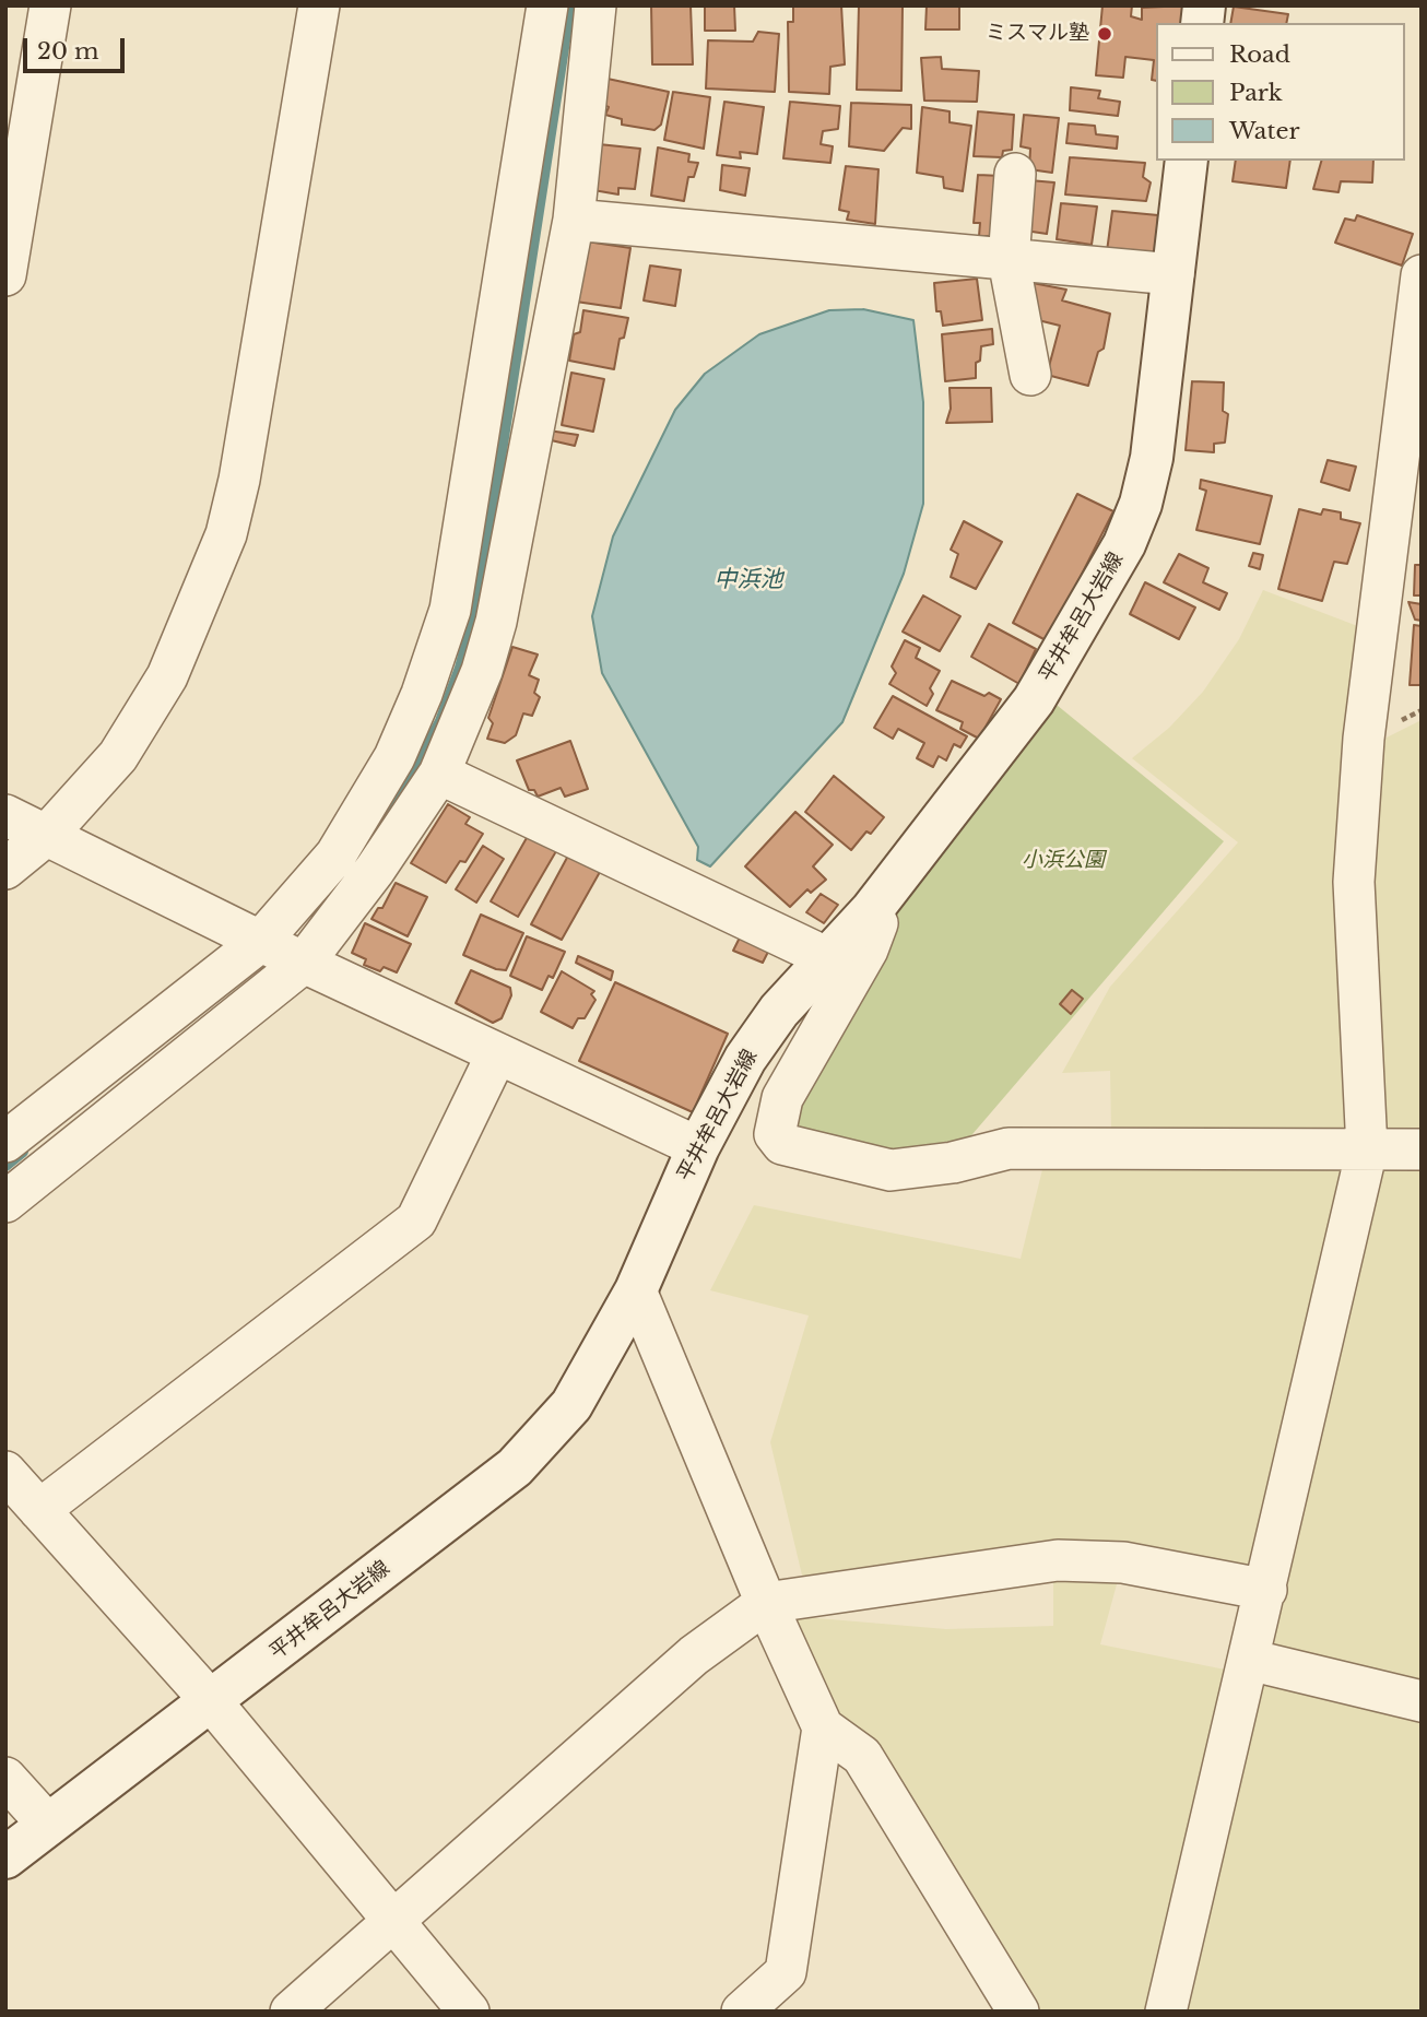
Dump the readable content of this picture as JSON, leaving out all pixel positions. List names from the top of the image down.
{
  "streets": {
    "main road": ["平井牟呂大岩線"]
  },
  "water": ["中浜池"],
  "parks": ["小浜公園"],
  "places": ["ミスマル塾"],
  "legend": ["Road", "Park", "Water"],
  "scale_bar": "20 m"
}
